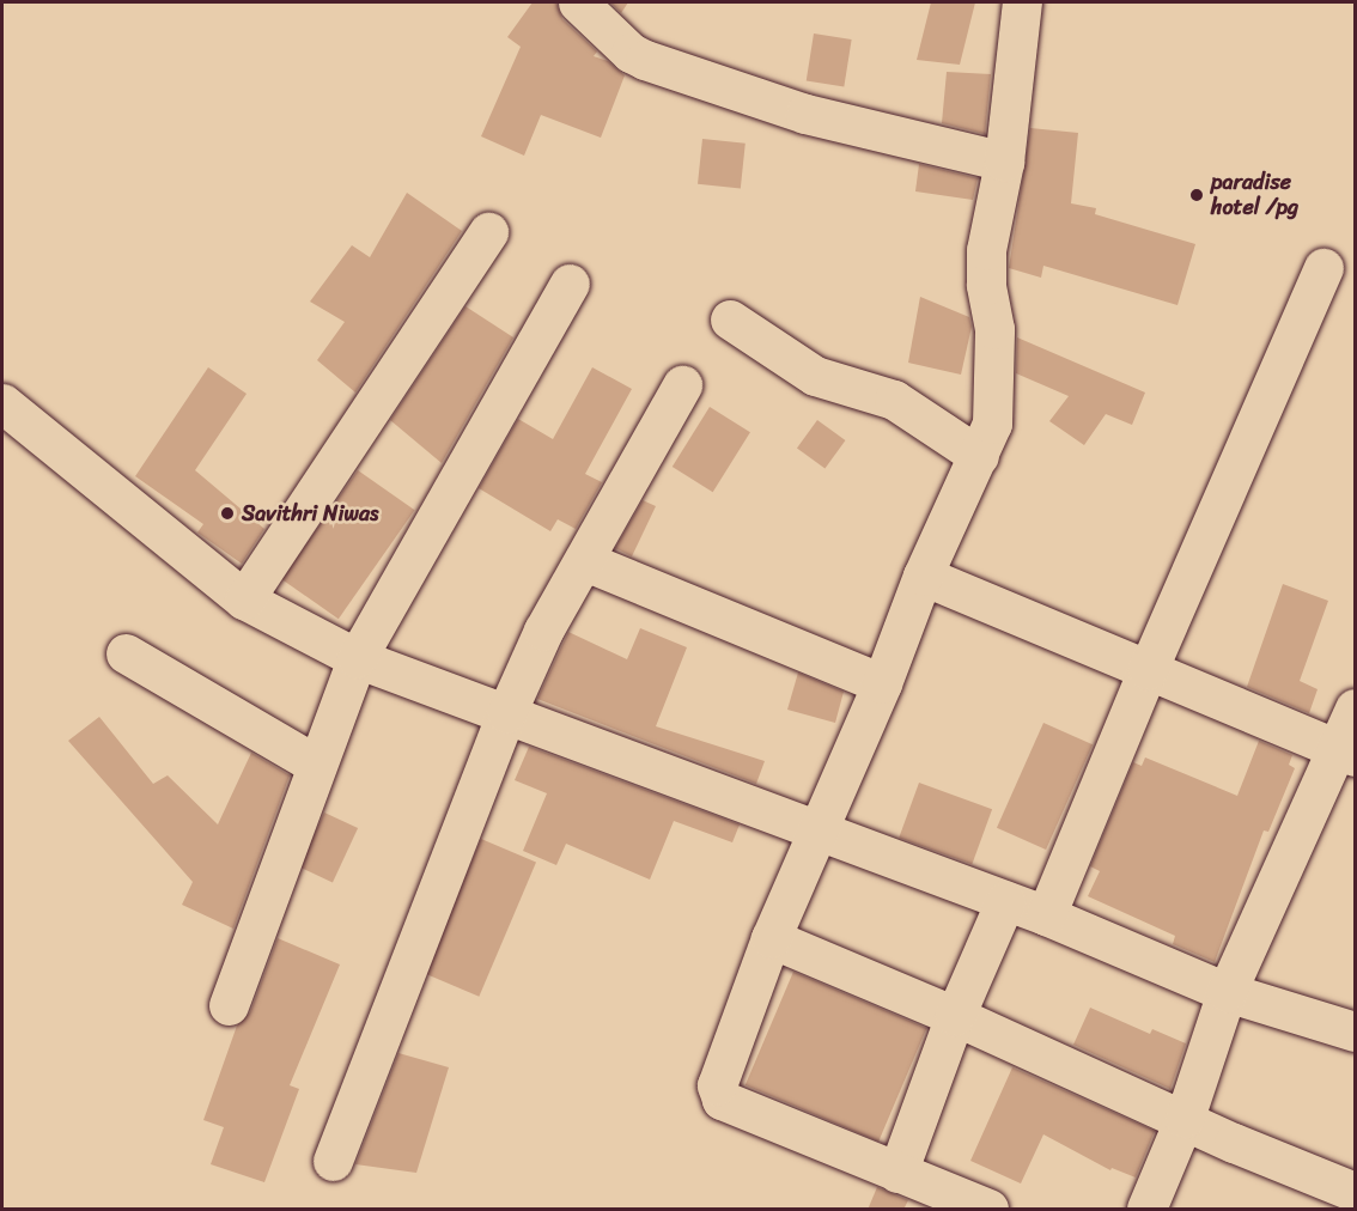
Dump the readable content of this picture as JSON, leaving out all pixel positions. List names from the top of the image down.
{
  "places": ["paradise hotel /pg", "Savithri Niwas"]
}
